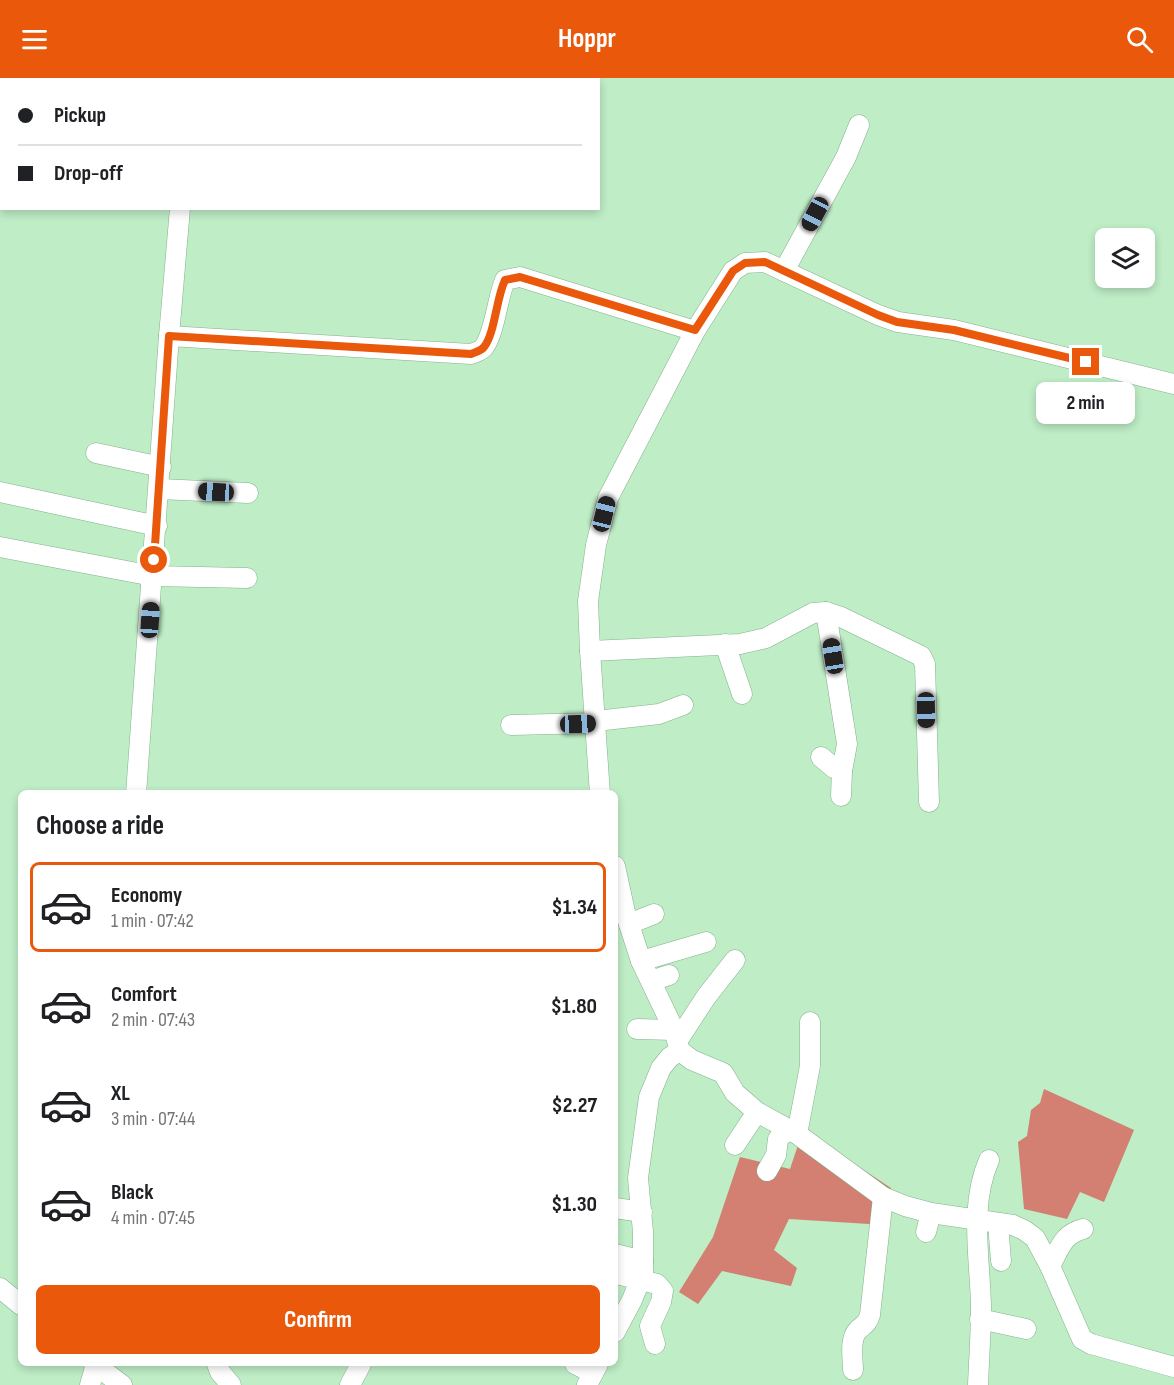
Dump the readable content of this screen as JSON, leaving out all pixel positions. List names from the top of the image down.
{
  "page": {
    "header": "Hoppr",
    "banner": ["Pickup", "Drop-off"],
    "bubble": "2 min",
    "heading": "Choose a ride",
    "list": [
      {
        "name": "Economy",
        "note": "1 min · 07:42",
        "value": "$1.34"
      },
      {
        "name": "Comfort",
        "note": "2 min · 07:43",
        "value": "$1.80"
      },
      {
        "name": "XL",
        "note": "3 min · 07:44",
        "value": "$2.27"
      },
      {
        "name": "Black",
        "note": "4 min · 07:45",
        "value": "$1.30"
      }
    ],
    "buttons": "Confirm"
  }
}
